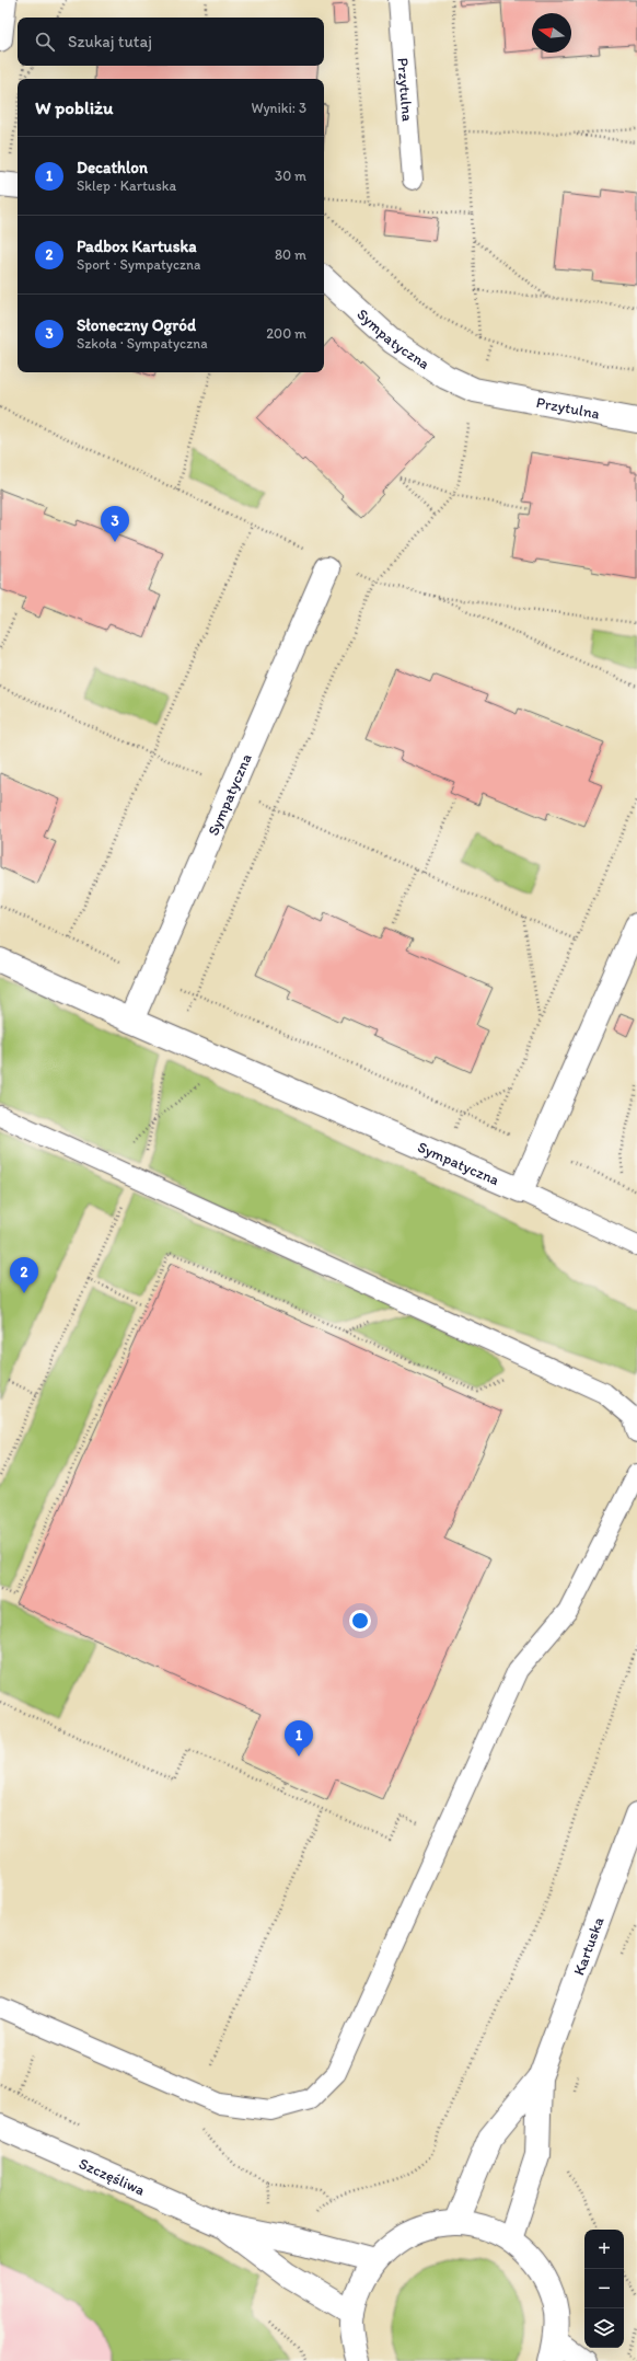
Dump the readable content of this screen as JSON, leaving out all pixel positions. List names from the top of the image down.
{
  "streets": {
    "street": [
      "Przytulna",
      "Sympatyczna",
      "Kartuska",
      "Szczęśliwa"
    ]
  },
  "crossings": [
    ["Przytulna", "Sympatyczna"]
  ],
  "north": "left",
  "page": {
    "search": "Szukaj tutaj",
    "heading": ["W pobliżu", "Wyniki: 3"],
    "list": [
      {
        "mark": "1",
        "name": "Decathlon",
        "note": "Sklep · Kartuska",
        "value": "30 m"
      },
      {
        "mark": "2",
        "name": "Padbox Kartuska",
        "note": "Sport · Sympatyczna",
        "value": "80 m"
      },
      {
        "mark": "3",
        "name": "Słoneczny Ogród",
        "note": "Szkoła · Sympatyczna",
        "value": "200 m"
      }
    ],
    "pins": ["3", "2", "1"],
    "map_buttons": ["+", "−"]
  }
}
